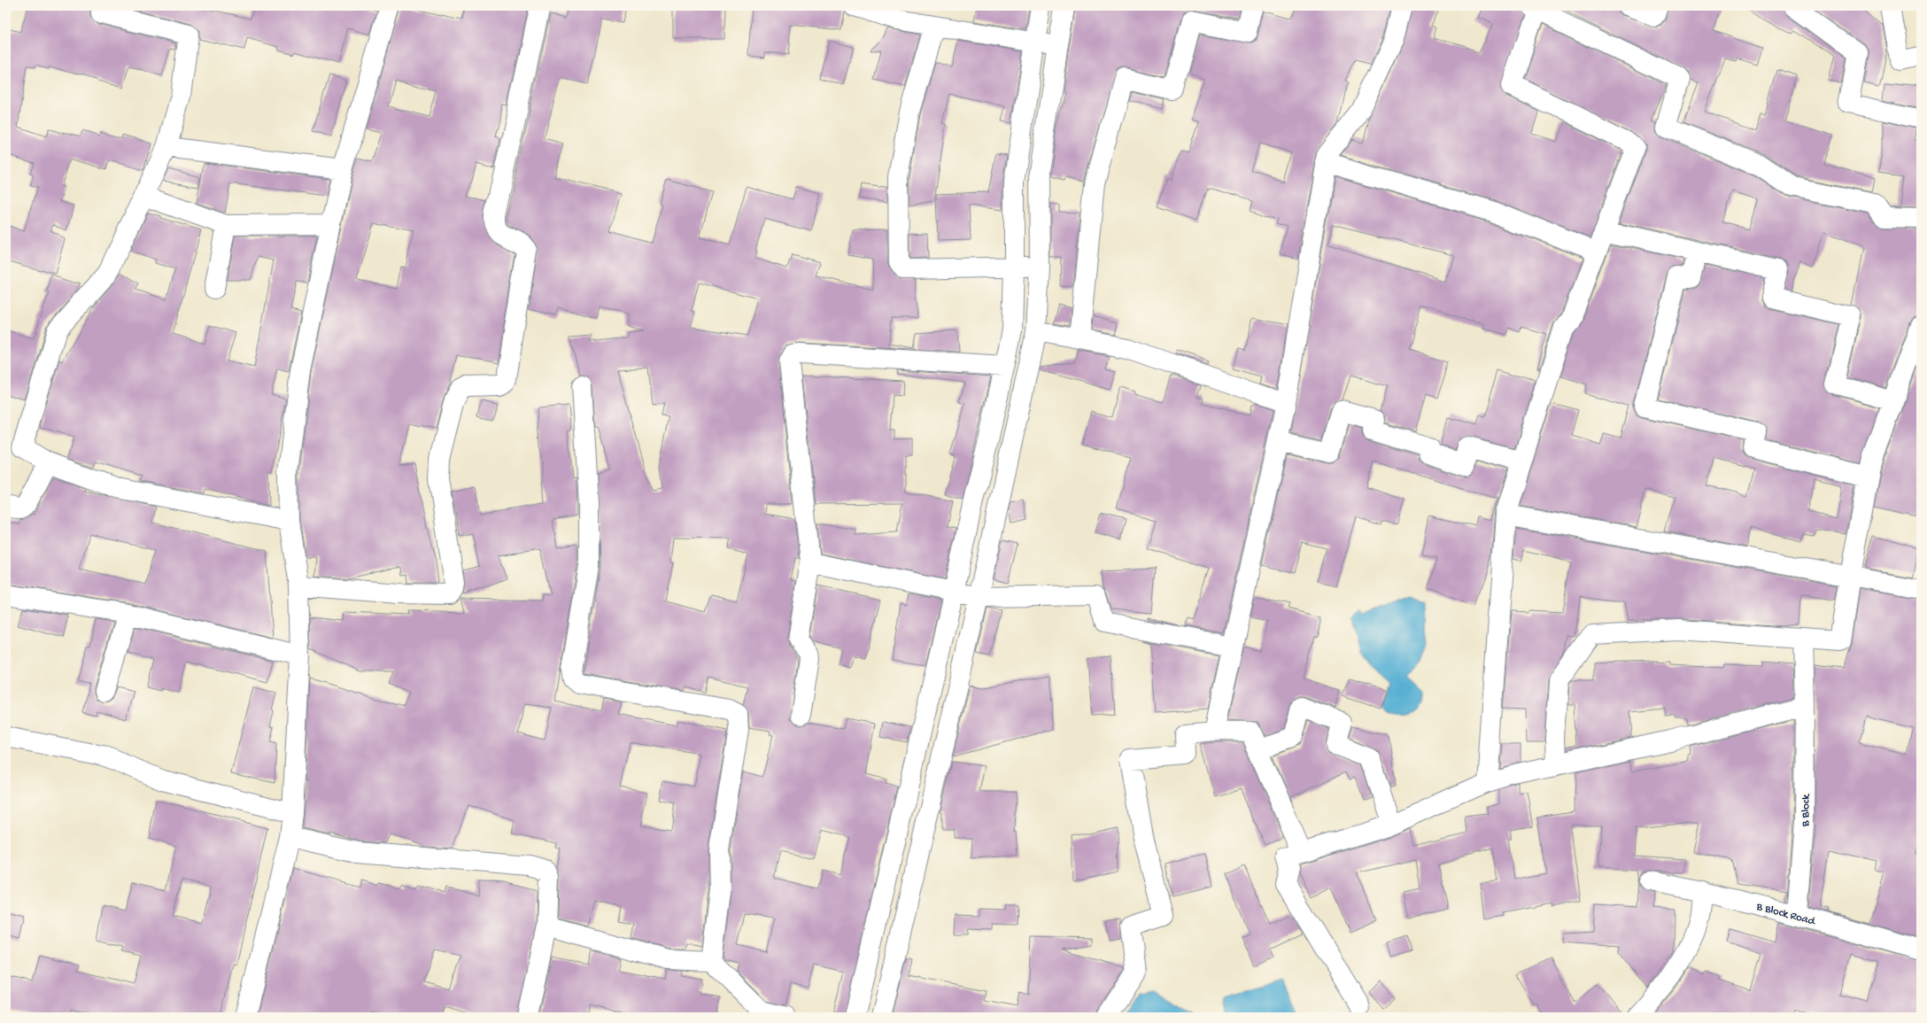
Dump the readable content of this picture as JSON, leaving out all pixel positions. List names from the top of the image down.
{
  "streets": {
    "street": ["B Block", "B Block Road"]
  },
  "crossings": [
    ["B Block", "B Block Road"]
  ]
}
